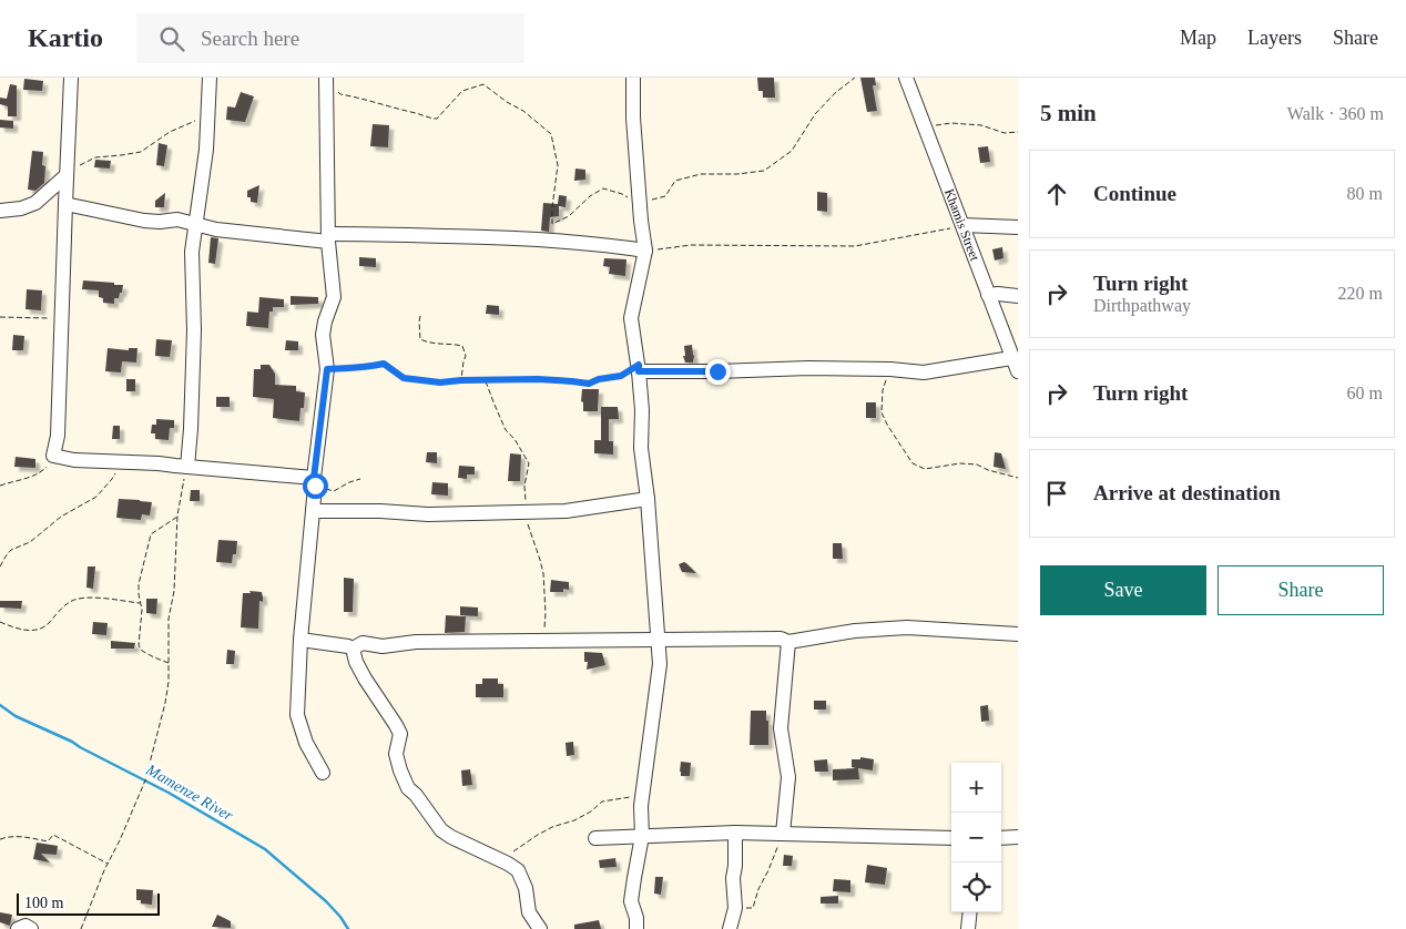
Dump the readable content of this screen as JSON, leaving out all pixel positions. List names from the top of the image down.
{
  "streets": {
    "street": ["Khamis Street"]
  },
  "water": ["Mamenze River"],
  "scale_bar": "100 m",
  "page": {
    "header": "Kartio",
    "search": "Search here",
    "nav": ["Map", "Layers", "Share"],
    "heading": ["5 min", "Walk · 360 m"],
    "list": [
      ["Continue", "80 m"],
      ["Turn right", "Dirthpathway", "220 m"],
      ["Turn right", "60 m"],
      "Arrive at destination"
    ],
    "buttons": ["Save", "Share"],
    "map_buttons": ["+", "−"],
    "scale": "100 m"
  }
}
